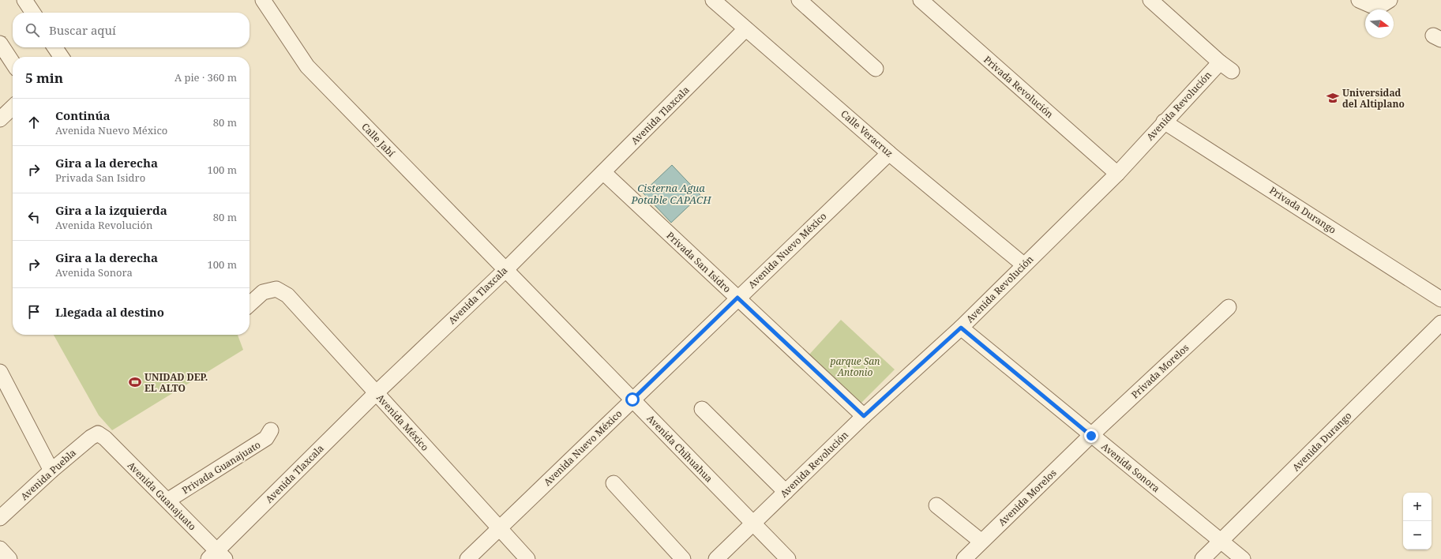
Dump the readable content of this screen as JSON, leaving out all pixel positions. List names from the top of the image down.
{
  "streets": {
    "street": [
      "Privada Revolución",
      "Avenida Revolución",
      "Avenida Tlaxcala",
      "Calle Veracruz",
      "Calle Jabí",
      "Privada Durango",
      "Avenida Nuevo México",
      "Privada San Isidro",
      "Privada Morelos",
      "Avenida México",
      "Avenida Durango",
      "Avenida Chihuahua",
      "Privada Guanajuato",
      "Avenida Sonora",
      "Avenida Puebla",
      "Avenida Guanajuato",
      "Avenida Morelos"
    ]
  },
  "crossings": [
    ["Privada Revolución", "Avenida Revolución"],
    ["Avenida Revolución", "Calle Veracruz"],
    ["Avenida Revolución", "Privada Durango"],
    ["Avenida Revolución", "Privada San Isidro"],
    ["Avenida Revolución", "Avenida Chihuahua"],
    ["Avenida Revolución", "Avenida Sonora"],
    ["Avenida Tlaxcala", "Calle Veracruz"],
    ["Avenida Tlaxcala", "Calle Jabí"],
    ["Avenida Tlaxcala", "Privada San Isidro"],
    ["Avenida Tlaxcala", "Avenida México"],
    ["Avenida Tlaxcala", "Avenida Chihuahua"],
    ["Avenida Tlaxcala", "Avenida Guanajuato"],
    ["Calle Veracruz", "Avenida Nuevo México"],
    ["Calle Jabí", "Avenida Chihuahua"],
    ["Avenida Nuevo México", "Privada San Isidro"],
    ["Avenida Nuevo México", "Avenida México"],
    ["Avenida Nuevo México", "Avenida Chihuahua"],
    ["Privada Morelos", "Avenida Sonora"],
    ["Privada Morelos", "Avenida Morelos"],
    ["Avenida Durango", "Avenida Sonora"],
    ["Privada Guanajuato", "Avenida Guanajuato"],
    ["Avenida Sonora", "Avenida Morelos"],
    ["Avenida Puebla", "Avenida Guanajuato"]
  ],
  "water": ["Cisterna Agua Potable CAPACH"],
  "parks": ["parque San Antonio"],
  "places": {
    "school or university": ["Universidad del Altiplano"],
    "sports": ["UNIDAD DEP. EL ALTO"]
  },
  "north": "right",
  "page": {
    "search": "Buscar aquí",
    "heading": ["5 min", "A pie · 360 m"],
    "list": [
      ["Continúa", "Avenida Nuevo México", "80 m"],
      ["Gira a la derecha", "Privada San Isidro", "100 m"],
      ["Gira a la izquierda", "Avenida Revolución", "80 m"],
      ["Gira a la derecha", "Avenida Sonora", "100 m"],
      "Llegada al destino"
    ],
    "map_buttons": ["+", "−"]
  }
}
